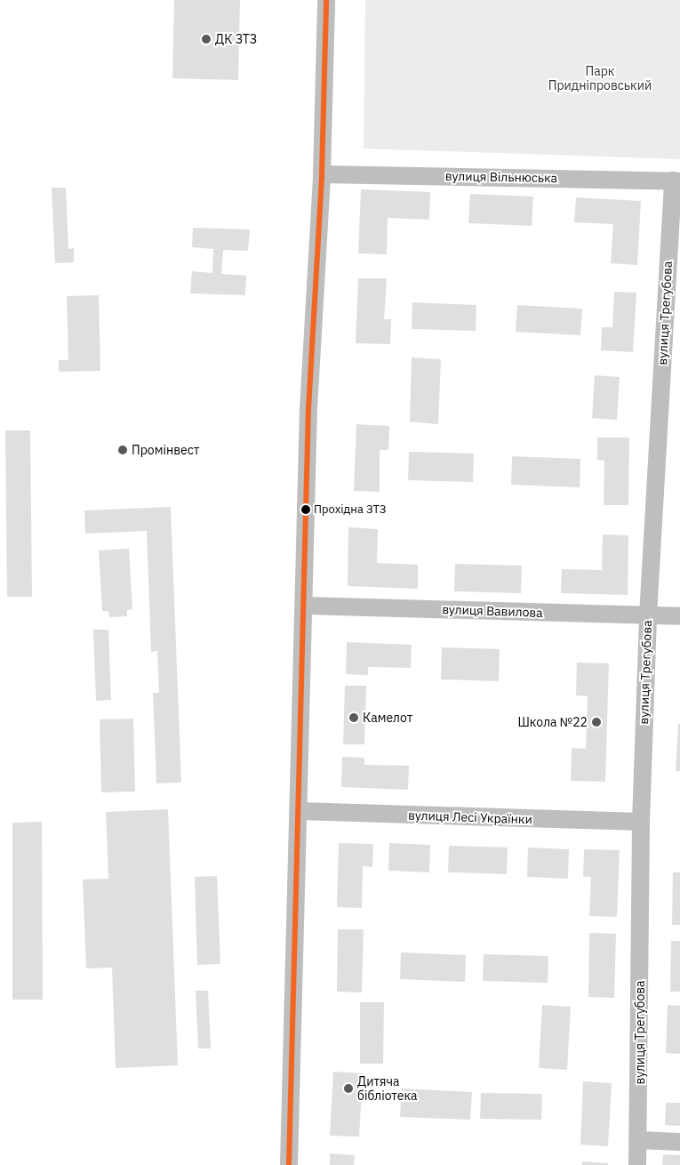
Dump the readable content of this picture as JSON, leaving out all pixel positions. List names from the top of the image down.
{
  "streets": {
    "street": [
      "вулиця Вільнюська",
      "вулиця Трегубова",
      "вулиця Вавилова",
      "вулиця Лесі Українки"
    ]
  },
  "crossings": [
    ["вулиця Вільнюська", "вулиця Трегубова"],
    ["вулиця Трегубова", "вулиця Вавилова"],
    ["вулиця Трегубова", "вулиця Лесі Українки"]
  ],
  "parks": ["Парк Придніпровський"],
  "places": [
    "ДК ЗТЗ",
    "Промінвест",
    "Прохідна ЗТЗ",
    "Камелот",
    "Школа №22",
    "Дитяча бібліотека"
  ]
}
